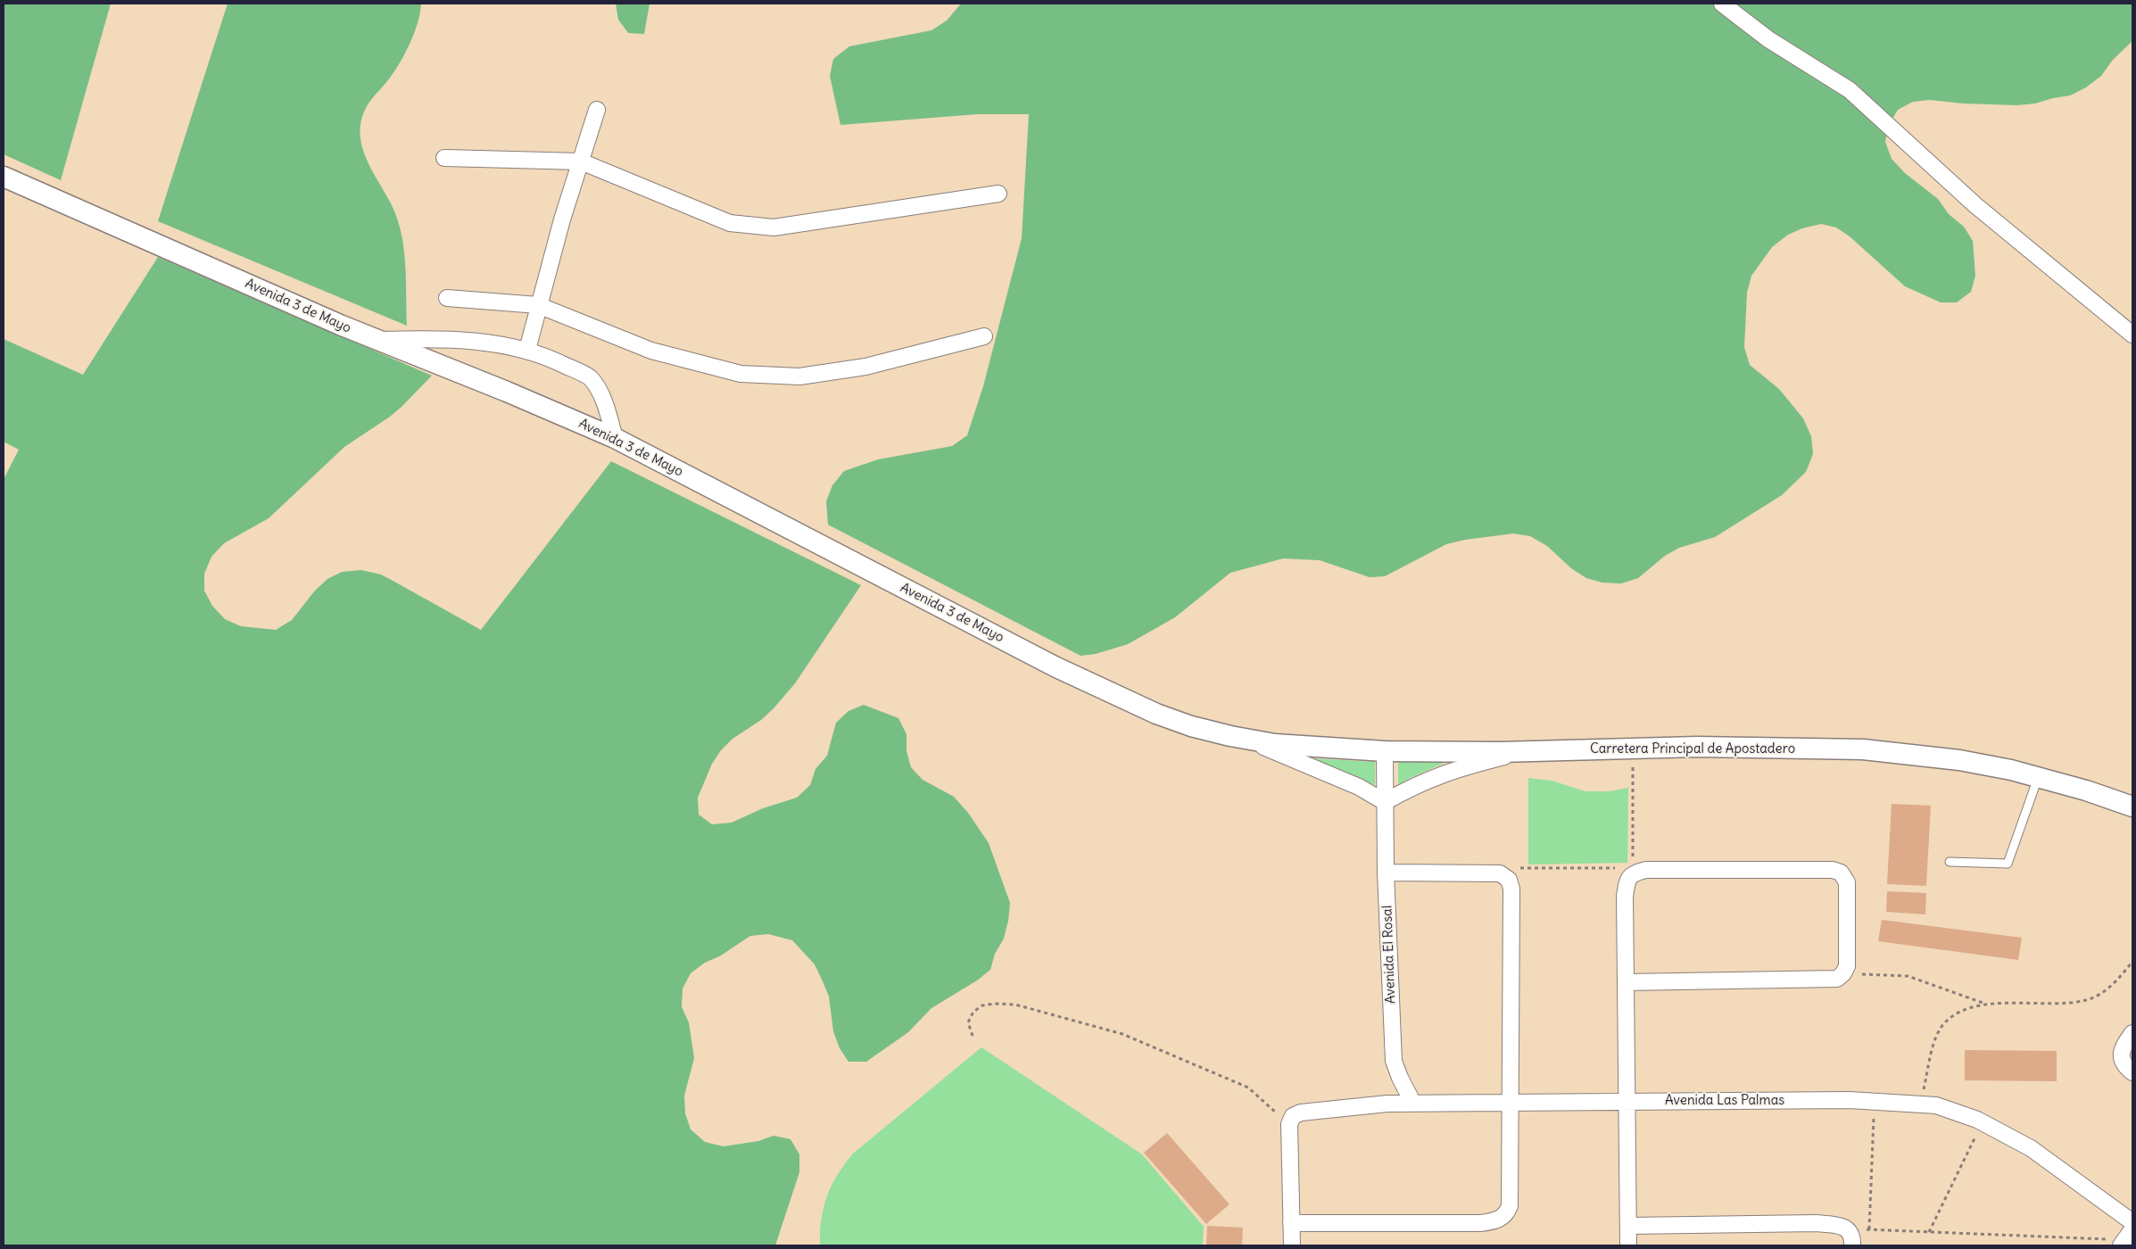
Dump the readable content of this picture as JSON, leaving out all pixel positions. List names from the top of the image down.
{
  "streets": {
    "street": [
      "Avenida 3 de Mayo",
      "Carretera Principal de Apostadero",
      "Avenida El Rosal",
      "Avenida Las Palmas"
    ]
  },
  "crossings": [
    ["Avenida 3 de Mayo", "Carretera Principal de Apostadero"],
    ["Carretera Principal de Apostadero", "Avenida El Rosal"],
    ["Avenida El Rosal", "Avenida Las Palmas"]
  ]
}
